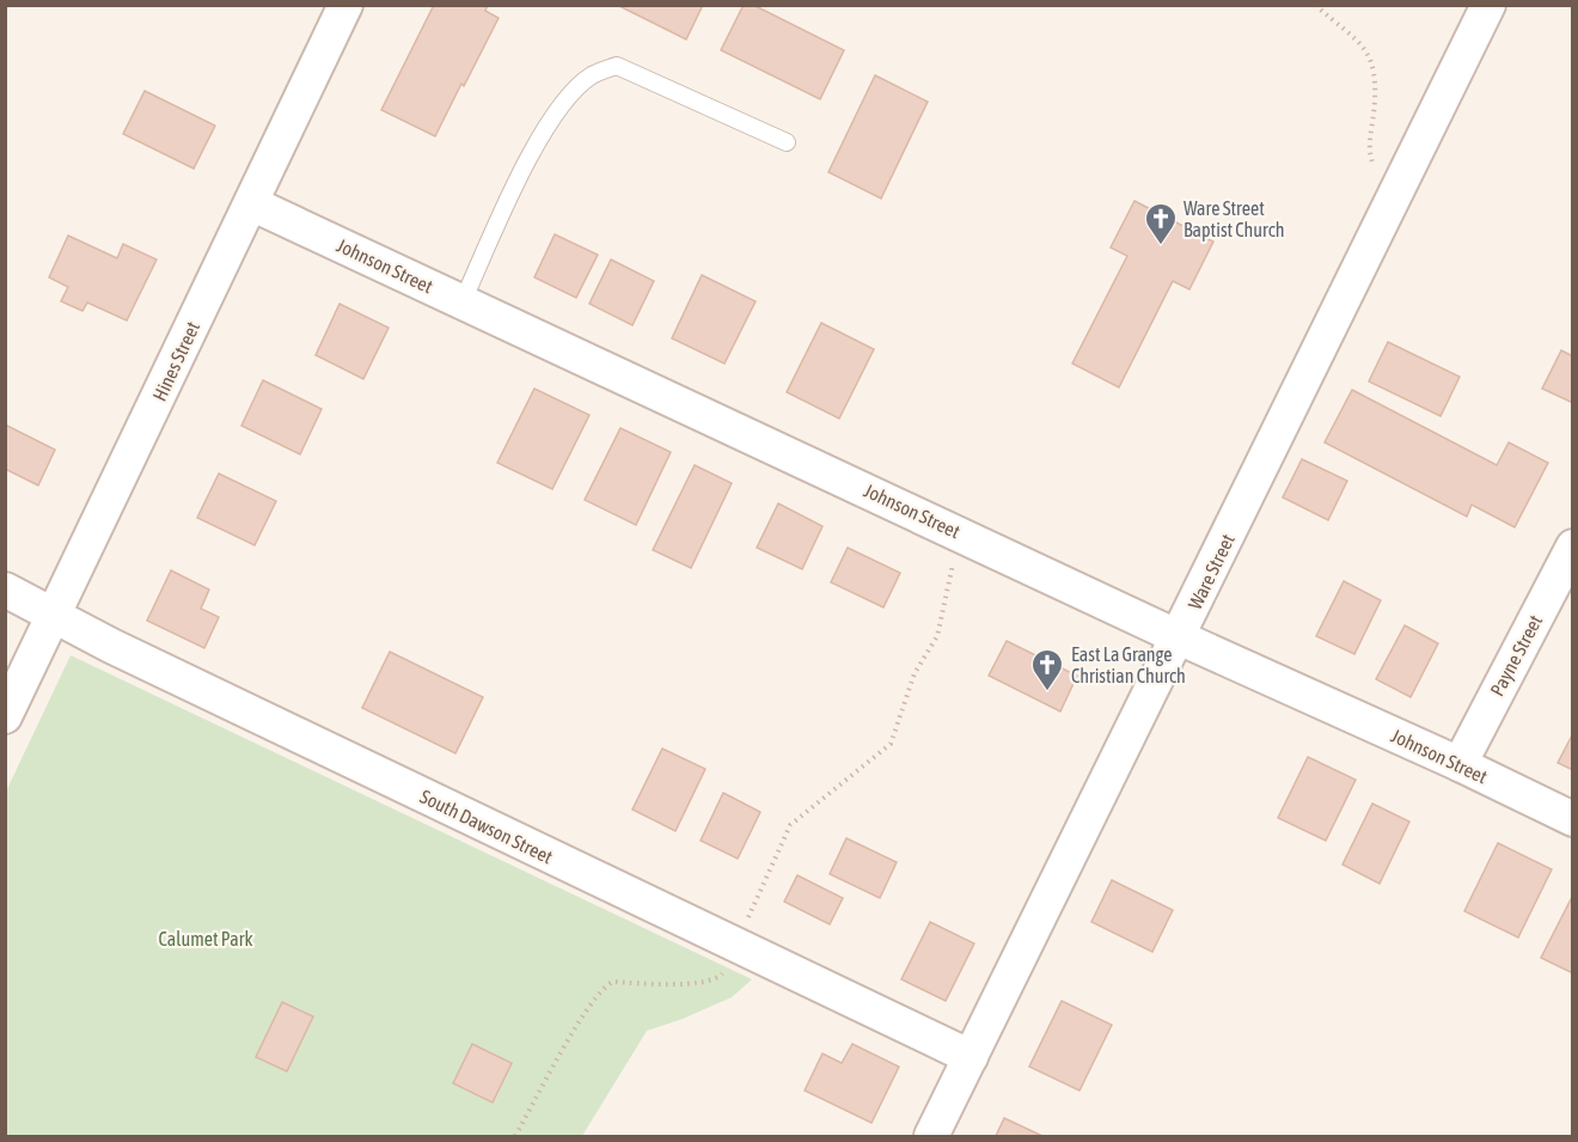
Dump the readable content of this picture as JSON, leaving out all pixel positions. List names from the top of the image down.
{
  "streets": {
    "street": [
      "Johnson Street",
      "Hines Street",
      "Ware Street",
      "Payne Street",
      "South Dawson Street"
    ]
  },
  "crossings": [
    ["Johnson Street", "Hines Street"],
    ["Johnson Street", "Ware Street"],
    ["Johnson Street", "Payne Street"],
    ["Hines Street", "South Dawson Street"],
    ["Ware Street", "South Dawson Street"]
  ],
  "parks": ["Calumet Park"],
  "places": {
    "church": ["Ware Street Baptist Church", "East La Grange Christian Church"]
  }
}
